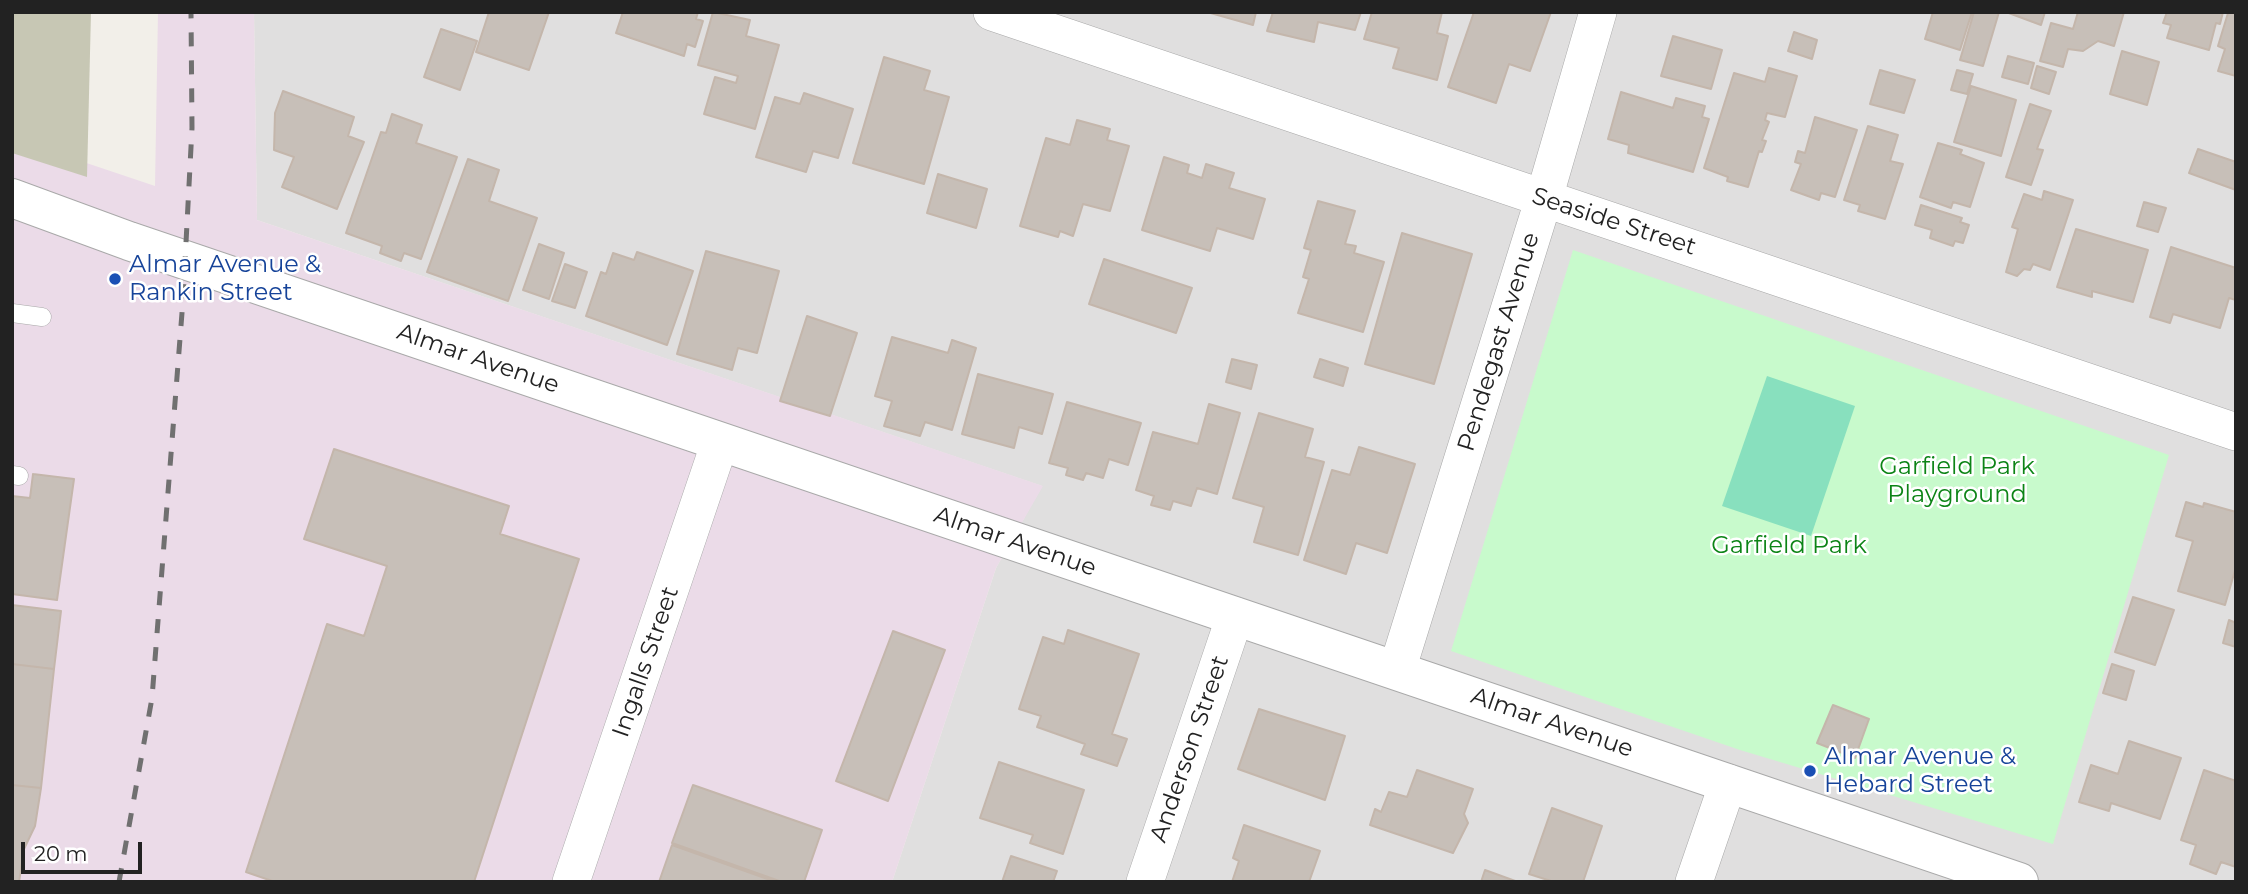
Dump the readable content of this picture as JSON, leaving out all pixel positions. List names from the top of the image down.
{
  "streets": {
    "street": [
      "Seaside Street",
      "Pendegast Avenue",
      "Almar Avenue",
      "Ingalls Street",
      "Anderson Street"
    ]
  },
  "crossings": [
    ["Seaside Street", "Pendegast Avenue"],
    ["Pendegast Avenue", "Almar Avenue"],
    ["Almar Avenue", "Ingalls Street"],
    ["Almar Avenue", "Anderson Street"]
  ],
  "parks": ["Garfield Park Playground", "Garfield Park"],
  "places": ["Almar Avenue & Rankin Street", "Almar Avenue & Hebard Street"],
  "scale_bar": "20 m"
}
